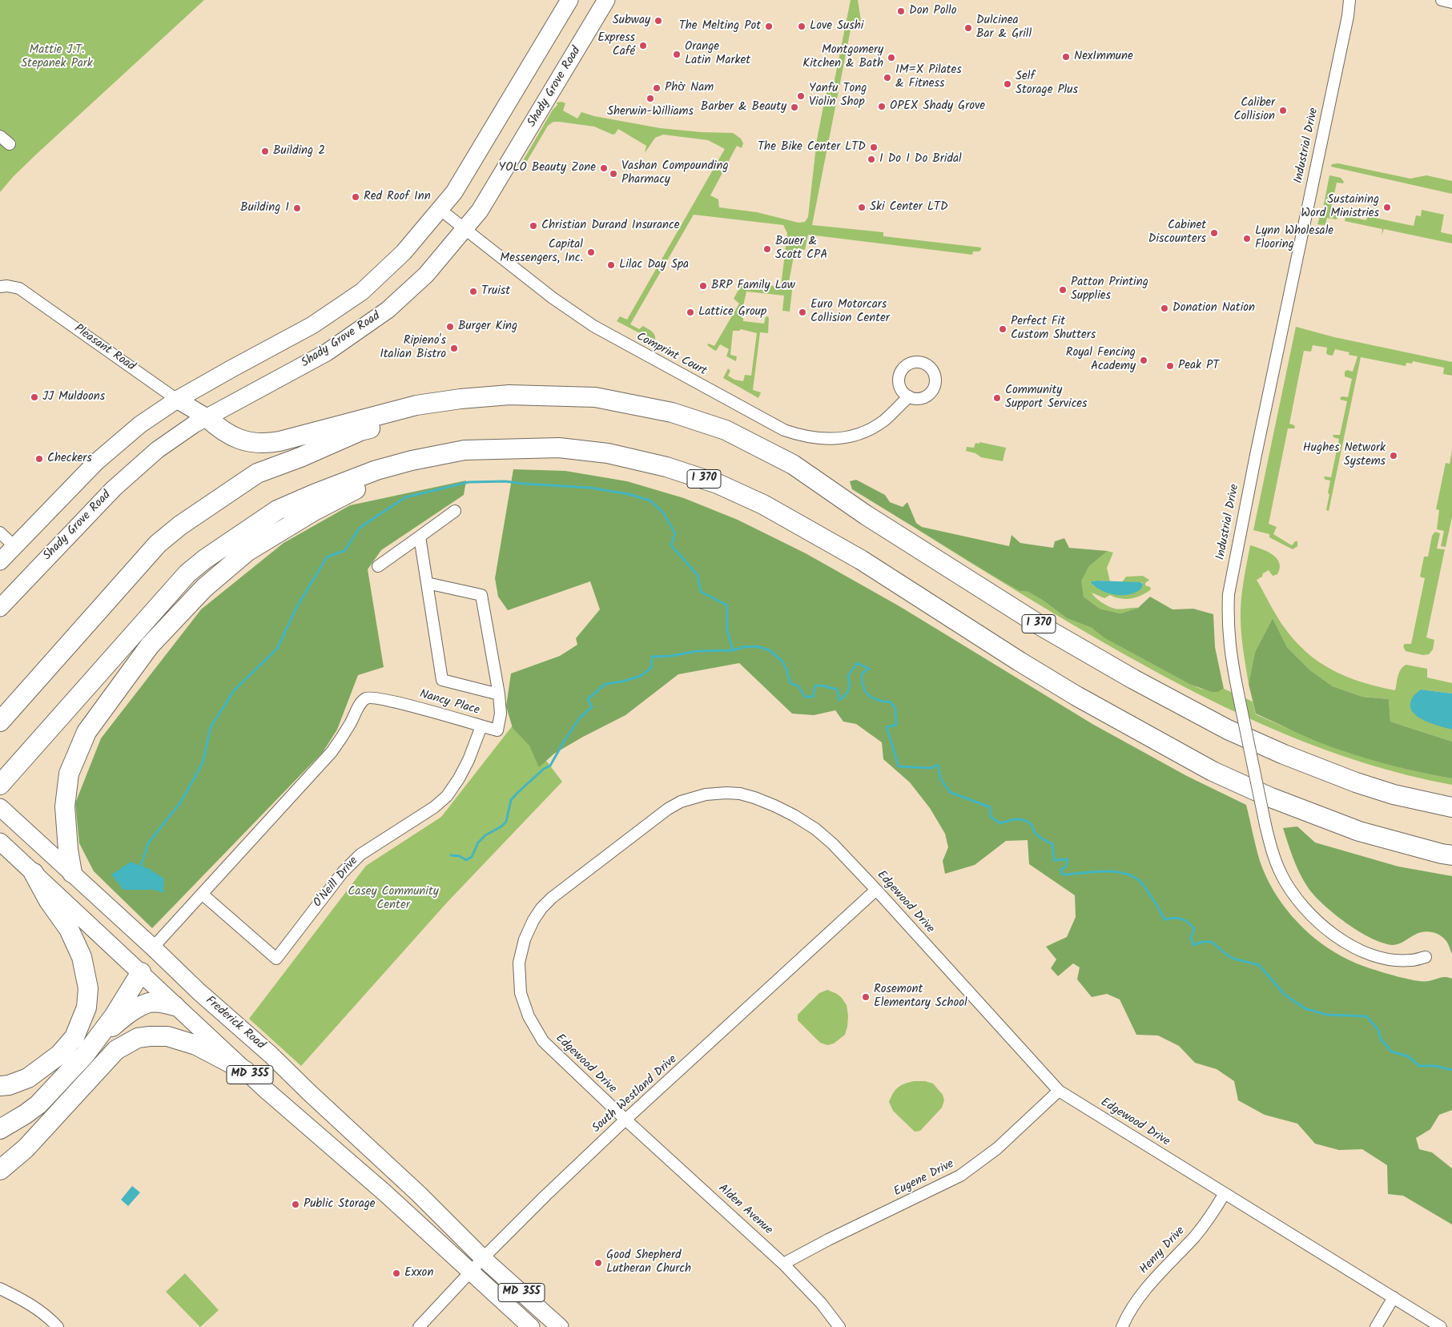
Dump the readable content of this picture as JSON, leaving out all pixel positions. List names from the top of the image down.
{
  "streets": {
    "highway": ["I 370"],
    "main road": [
      "Shady Grove Road",
      "Pleasant Road",
      "Frederick Road",
      "MD 355"
    ],
    "street": [
      "Industrial Drive",
      "Comprint Court",
      "Nancy Place",
      "O'Neill Drive",
      "Edgewood Drive",
      "South Westland Drive",
      "Eugene Drive",
      "Alden Avenue",
      "Henry Drive"
    ]
  },
  "crossings": [
    ["Shady Grove Road", "Pleasant Road"],
    ["Shady Grove Road", "Comprint Court"],
    ["Nancy Place", "O'Neill Drive"],
    ["Edgewood Drive", "South Westland Drive"],
    ["Edgewood Drive", "Eugene Drive"],
    ["Edgewood Drive", "Alden Avenue"],
    ["Edgewood Drive", "Henry Drive"],
    ["Frederick Road", "MD 355"],
    ["Frederick Road", "South Westland Drive"],
    ["MD 355", "South Westland Drive"],
    ["South Westland Drive", "Alden Avenue"],
    ["Eugene Drive", "Alden Avenue"]
  ],
  "parks": ["Mattie J.T. Stepanek Park", "Casey Community Center"],
  "places": [
    "Don Pollo",
    "Subway",
    "The Melting Pot",
    "Love Sushi",
    "Dulcinea Bar & Grill",
    "Express Café",
    "Orange Latin Market",
    "NexImmune",
    "Montgomery Kitchen & Bath",
    "IM=X Pilates & Fitness",
    "Self Storage Plus",
    "Phở Nam",
    "Yanfu Tong Violin Shop",
    "Sherwin-Williams",
    "OPEX Shady Grove",
    "Barber & Beauty",
    "Caliber Collision",
    "The Bike Center LTD",
    "Building 2",
    "I Do I Do Bridal",
    "YOLO Beauty Zone",
    "Vashan Compounding Pharmacy",
    "Red Roof Inn",
    "Ski Center LTD",
    "Sustaining Word Ministries",
    "Building 1",
    "Christian Durand Insurance",
    "Cabinet Discounters",
    "Lynn Wholesale Flooring",
    "Bauer & Scott CPA",
    "Capital Messengers, Inc.",
    "Lilac Day Spa",
    "BRP Family Law",
    "Patton Printing Supplies",
    "Truist",
    "Donation Nation",
    "Lattice Group",
    "Euro Motorcars Collision Center",
    "Burger King",
    "Perfect Fit Custom Shutters",
    "Ripieno's Italian Bistro",
    "Royal Fencing Academy",
    "Peak PT",
    "JJ Muldoons",
    "Community Support Services",
    "Hughes Network Systems",
    "Checkers",
    "Rosemont Elementary School",
    "Public Storage",
    "Good Shepherd Lutheran Church",
    "Exxon"
  ]
}
